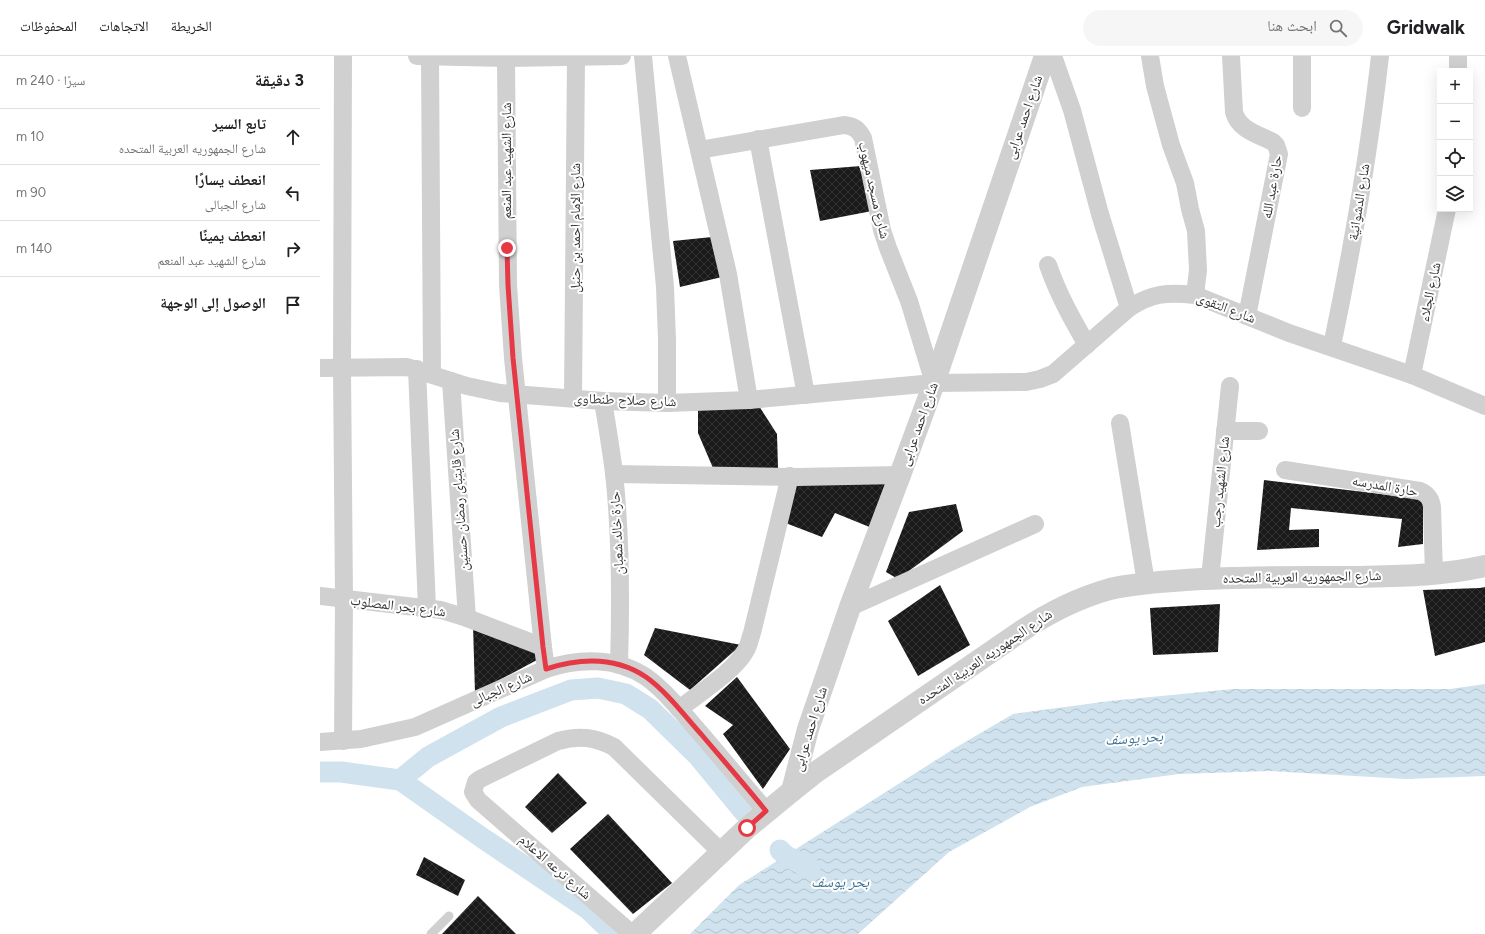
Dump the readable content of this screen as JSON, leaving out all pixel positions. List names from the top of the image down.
{
  "streets": {
    "street": [
      "شارع احمد عرابى",
      "شارع الشهيد عبد المنعم",
      "حارة عبد الله",
      "شارع مسجد ميهوب",
      "شارع الدشوانية",
      "شارع الإمام احمد بن حنبل",
      "شارع الجلاء",
      "شارع التقوى",
      "شارع صلاح طنطاوى",
      "شارع الشهيد رجب",
      "حارة المدرسه",
      "شارع قايتباى رمضان حسنين",
      "حارة خالد شعبان",
      "شارع الجمهوريه العربية المتحده",
      "شارع بحر المصلوب",
      "شارع الجبالى",
      "شارع ترعه الاعلام"
    ]
  },
  "crossings": [
    ["شارع احمد عرابى", "شارع مسجد ميهوب"],
    ["شارع احمد عرابى", "شارع التقوى"],
    ["شارع احمد عرابى", "شارع صلاح طنطاوى"],
    ["شارع احمد عرابى", "شارع الجمهوريه العربية المتحده"],
    ["شارع الشهيد عبد المنعم", "شارع صلاح طنطاوى"],
    ["شارع الشهيد عبد المنعم", "شارع بحر المصلوب"],
    ["شارع الشهيد عبد المنعم", "شارع الجبالى"],
    ["حارة عبد الله", "شارع التقوى"],
    ["شارع مسجد ميهوب", "شارع التقوى"],
    ["شارع مسجد ميهوب", "شارع صلاح طنطاوى"],
    ["شارع الدشوانية", "شارع التقوى"],
    ["شارع الإمام احمد بن حنبل", "شارع صلاح طنطاوى"],
    ["شارع الجلاء", "شارع التقوى"],
    ["شارع التقوى", "شارع صلاح طنطاوى"],
    ["شارع صلاح طنطاوى", "شارع قايتباى رمضان حسنين"],
    ["شارع صلاح طنطاوى", "حارة خالد شعبان"],
    ["شارع الشهيد رجب", "شارع الجمهوريه العربية المتحده"],
    ["حارة المدرسه", "شارع الجمهوريه العربية المتحده"],
    ["شارع قايتباى رمضان حسنين", "شارع بحر المصلوب"],
    ["حارة خالد شعبان", "شارع الجبالى"],
    ["شارع الجمهوريه العربية المتحده", "شارع الجبالى"],
    ["شارع الجمهوريه العربية المتحده", "شارع ترعه الاعلام"]
  ],
  "water": ["بحر يوسف"],
  "page": {
    "header": "Gridwalk",
    "search": "ابحث هنا",
    "nav": ["الخريطة", "الاتجاهات", "المحفوظات"],
    "heading": ["3 دقيقة", "سيرًا · 240 m"],
    "map_buttons": ["+", "−"],
    "list": [
      ["تابع السير", "شارع الجمهوريه العربية المتحده", "10 m"],
      ["انعطف يسارًا", "شارع الجبالى", "90 m"],
      ["انعطف يمينًا", "شارع الشهيد عبد المنعم", "140 m"],
      "الوصول إلى الوجهة"
    ]
  }
}
